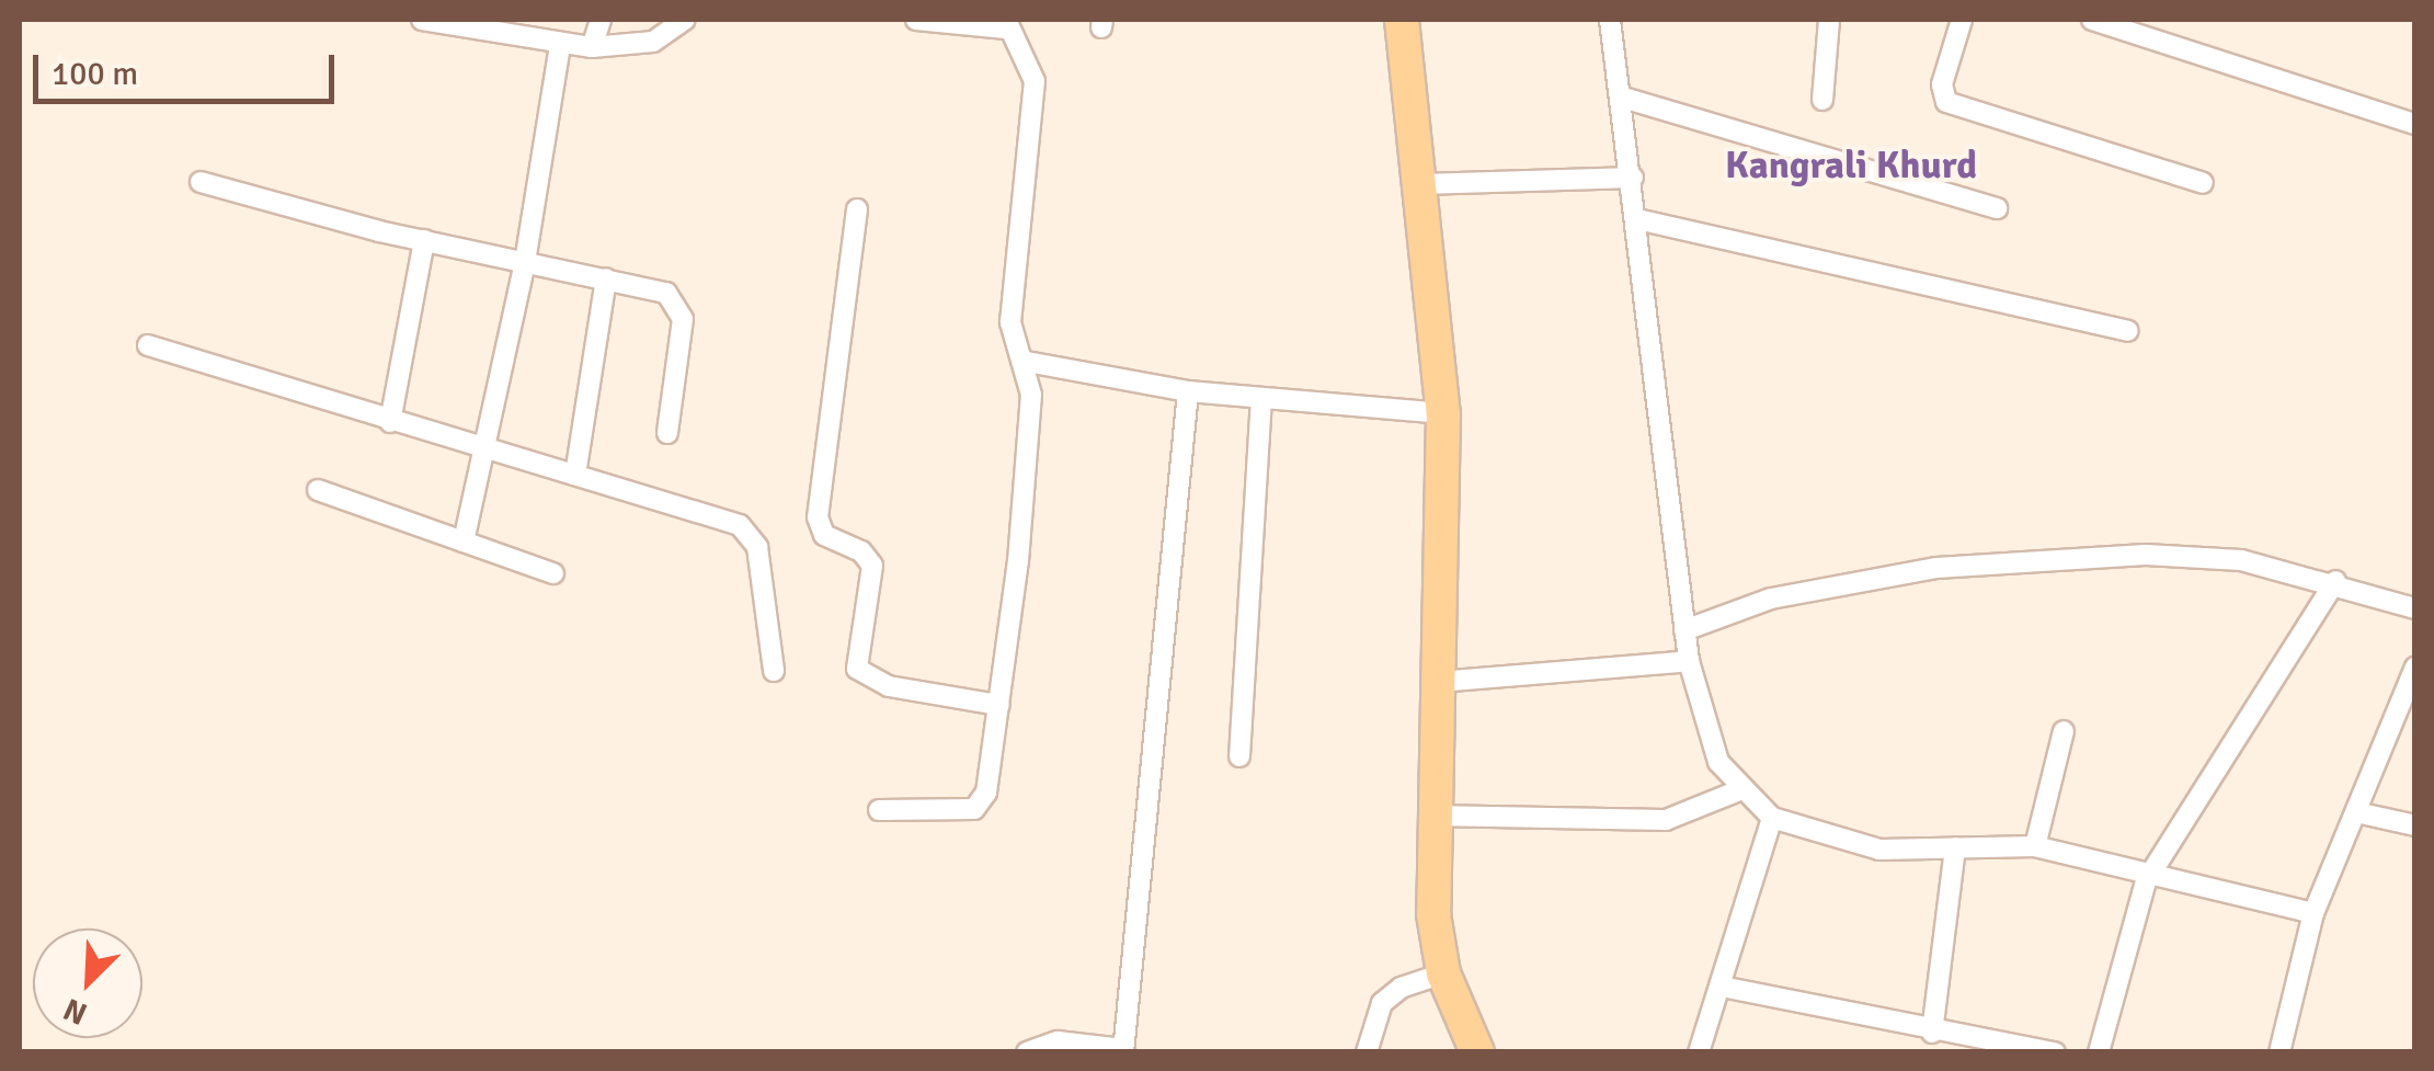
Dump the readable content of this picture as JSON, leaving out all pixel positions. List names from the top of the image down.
{
  "districts": ["Kangrali Khurd"],
  "scale_bar": "100 m",
  "north": "bottom left"
}
